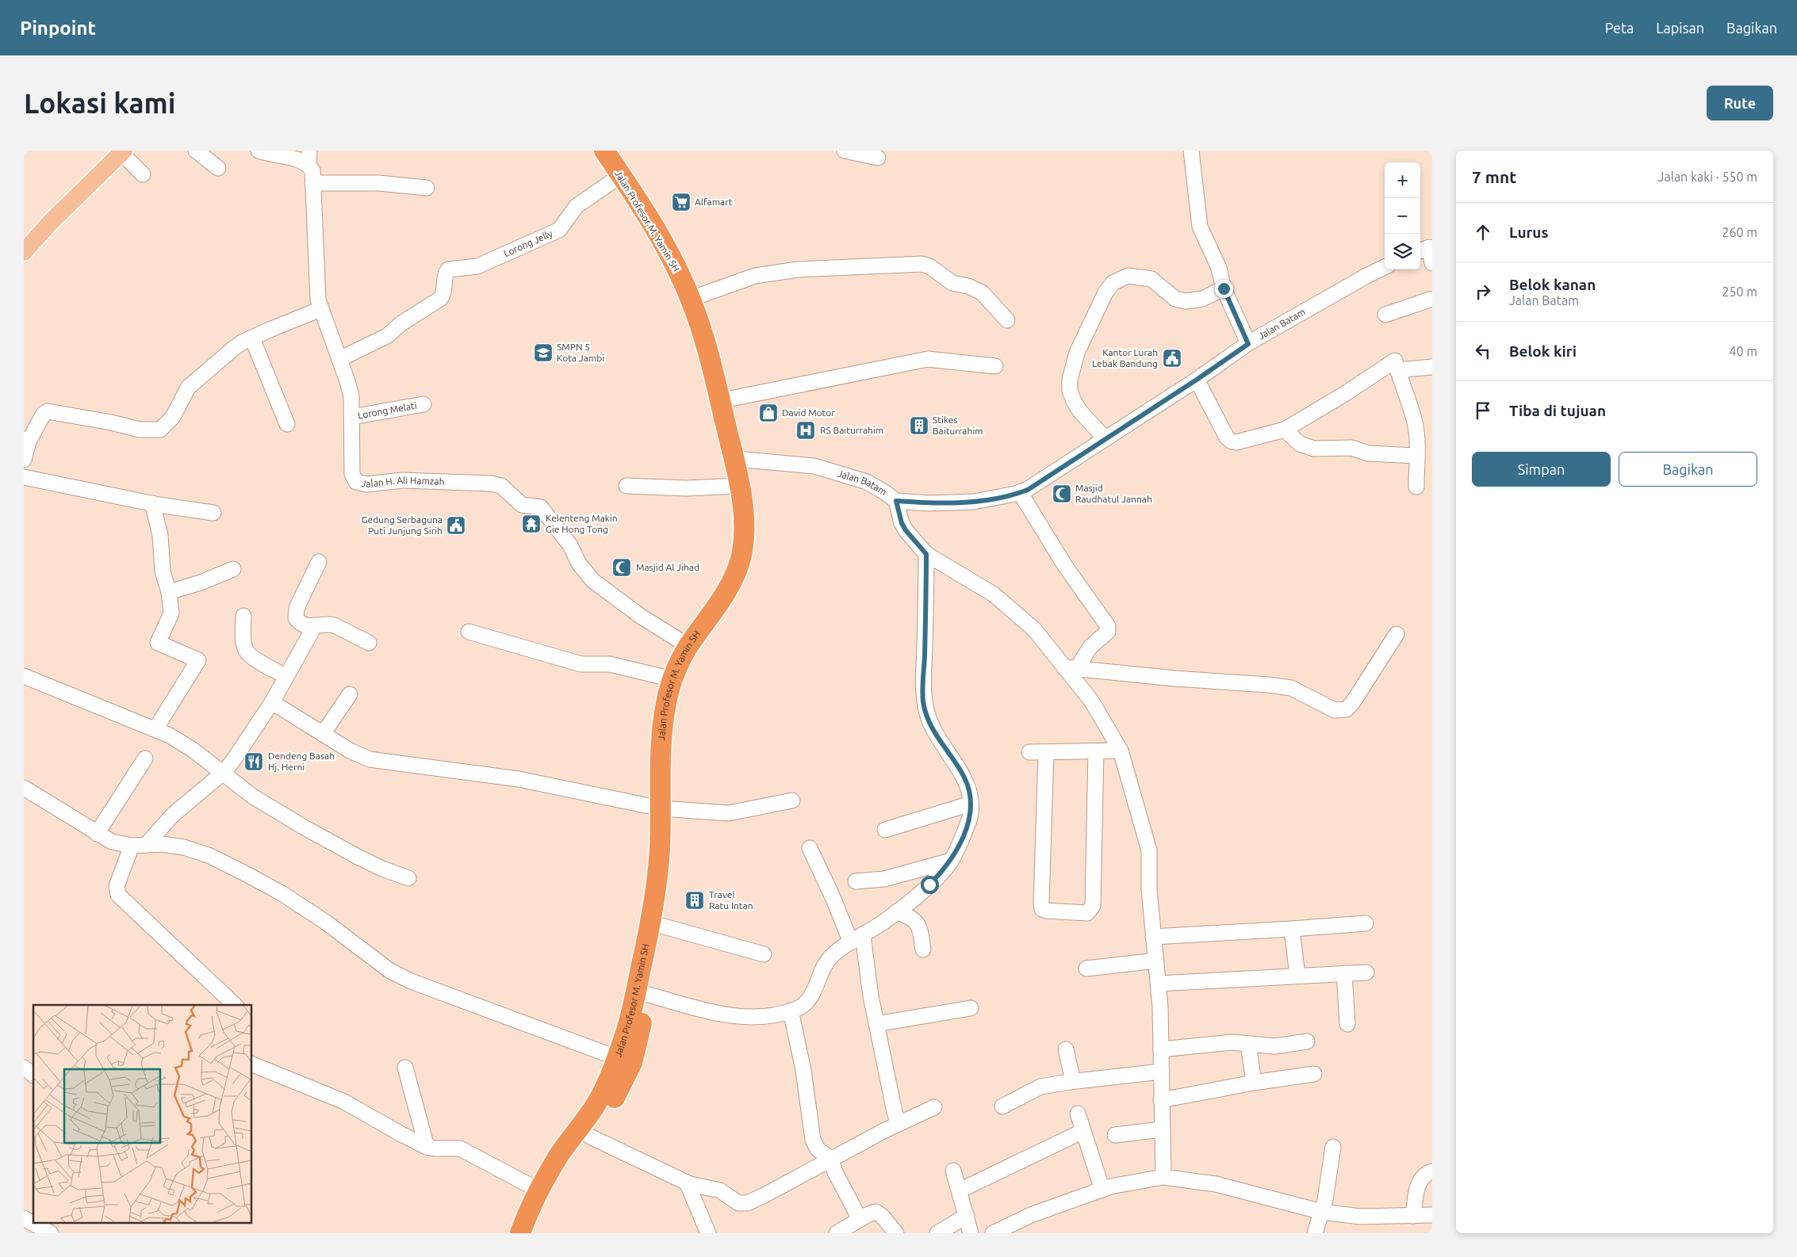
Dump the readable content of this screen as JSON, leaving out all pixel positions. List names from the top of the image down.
{
  "streets": {
    "highway": ["Jalan Profesor M. Yamin SH"],
    "street": [
      "Lorong Jelly",
      "Jalan Batam",
      "Lorong Melati",
      "Jalan H. Ali Hamzah"
    ]
  },
  "crossings": [
    ["Jalan Profesor M. Yamin SH", "Lorong Jelly"],
    ["Jalan Profesor M. Yamin SH", "Jalan Batam"],
    ["Jalan Profesor M. Yamin SH", "Jalan H. Ali Hamzah"],
    ["Lorong Jelly", "Jalan H. Ali Hamzah"],
    ["Lorong Melati", "Jalan H. Ali Hamzah"]
  ],
  "places": {
    "supermarket": ["Alfamart"],
    "school or university": ["SMPN 5 Kota Jambi"],
    "public building": ["Kantor Lurah Lebak Bandung", "Gedung Serbaguna Puti Junjung Sirih"],
    "shop": ["David Motor"],
    "building": ["Stikes Baiturrahim", "Travel Ratu Intan"],
    "hospital": ["RS Baiturrahim"],
    "mosque": ["Masjid Raudhatul Jannah", "Masjid Al Jihad"],
    "temple": ["Kelenteng Makin Gie Hong Tong"],
    "restaurant": ["Dendeng Basah Hj. Herni"]
  },
  "page": {
    "header": "Pinpoint",
    "nav": ["Peta", "Lapisan", "Bagikan"],
    "buttons": [
      "Rute",
      ["Simpan", "Bagikan"]
    ],
    "title": "Lokasi kami",
    "heading": ["7 mnt", "Jalan kaki · 550 m"],
    "map_buttons": ["+", "−"],
    "list": [
      ["Lurus", "260 m"],
      ["Belok kanan", "Jalan Batam", "250 m"],
      ["Belok kiri", "40 m"],
      "Tiba di tujuan"
    ]
  }
}
